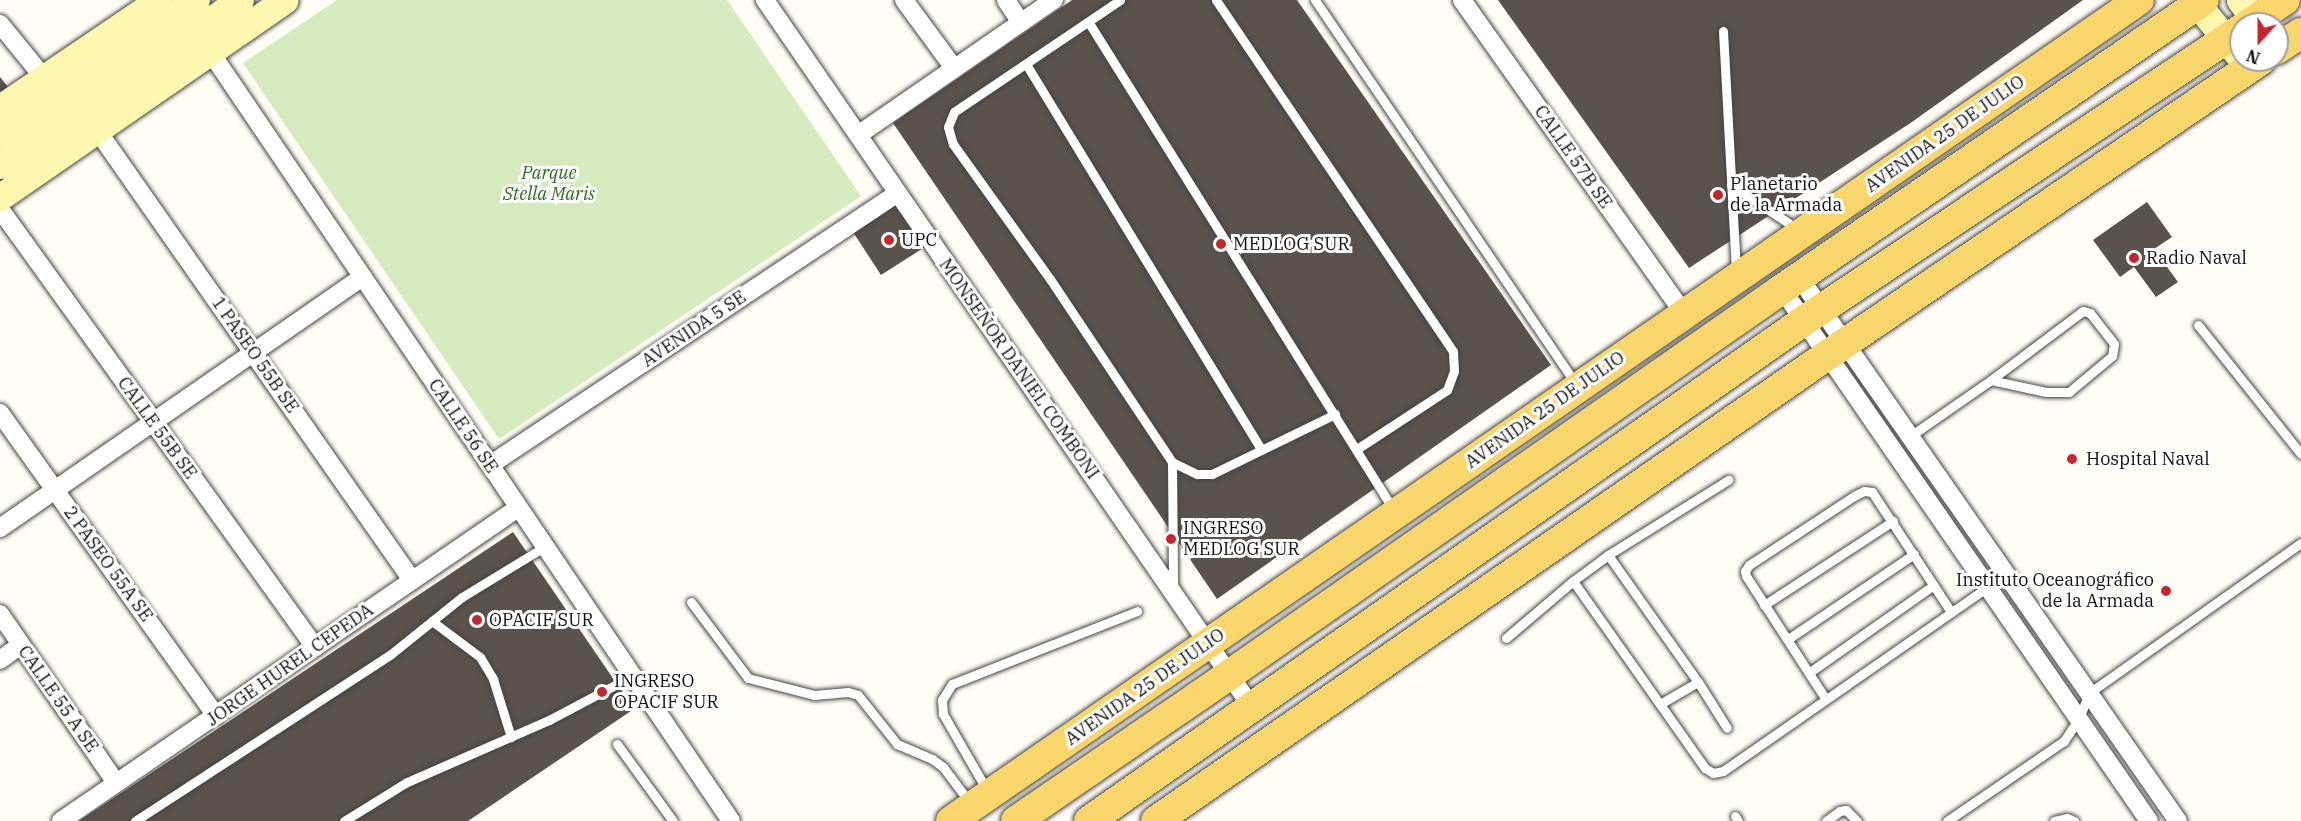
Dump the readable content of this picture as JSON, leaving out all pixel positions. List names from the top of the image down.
{
  "streets": {
    "main road": ["AVENIDA 25 DE JULIO"],
    "street": [
      "CALLE 57B SE",
      "AVENIDA 5 SE",
      "1 PASEO 55B SE",
      "MONSEÑOR DANIEL COMBONI",
      "CALLE 56 SE",
      "CALLE 55B SE",
      "2 PASEO 55A SE",
      "JORGE HUREL CEPEDA",
      "CALLE 55 A SE"
    ]
  },
  "crossings": [
    ["AVENIDA 25 DE JULIO", "CALLE 57B SE"],
    ["AVENIDA 25 DE JULIO", "MONSEÑOR DANIEL COMBONI"],
    ["AVENIDA 5 SE", "MONSEÑOR DANIEL COMBONI"],
    ["AVENIDA 5 SE", "CALLE 56 SE"],
    ["1 PASEO 55B SE", "JORGE HUREL CEPEDA"],
    ["CALLE 56 SE", "JORGE HUREL CEPEDA"],
    ["CALLE 55B SE", "JORGE HUREL CEPEDA"],
    ["2 PASEO 55A SE", "JORGE HUREL CEPEDA"],
    ["JORGE HUREL CEPEDA", "CALLE 55 A SE"]
  ],
  "parks": ["Parque Stella Maris"],
  "places": [
    "Planetario de la Armada",
    "UPC",
    "MEDLOG SUR",
    "Radio Naval",
    "Hospital Naval",
    "INGRESO MEDLOG SUR",
    "Instituto Oceanográfico de la Armada",
    "OPACIF SUR",
    "INGRESO OPACIF SUR"
  ],
  "north": "bottom"
}
